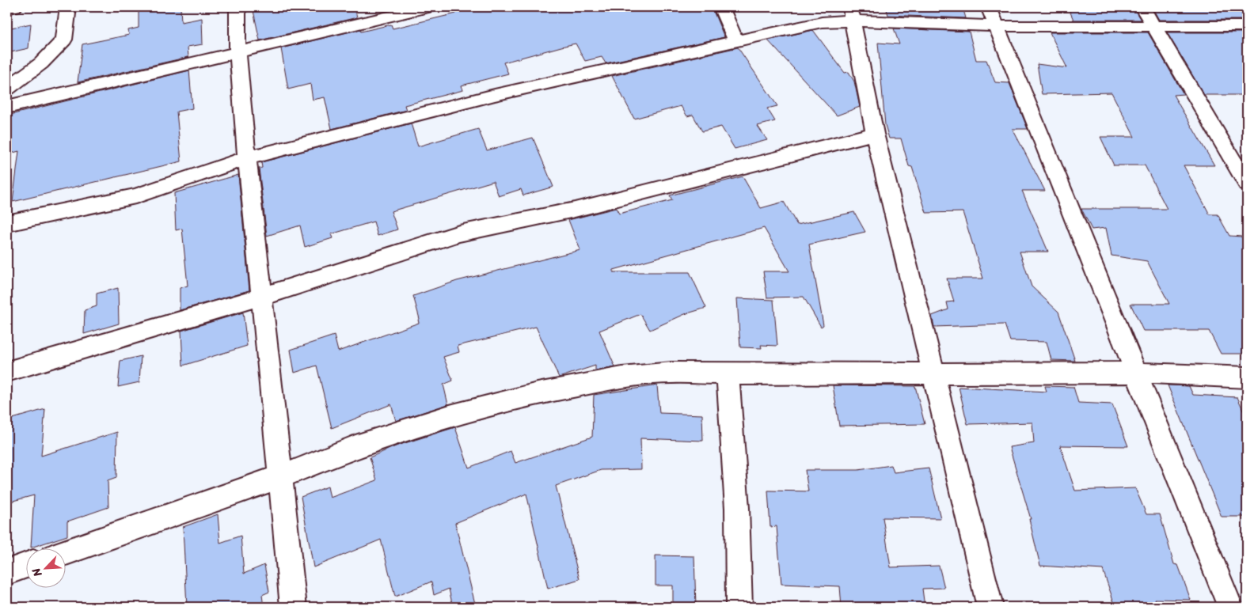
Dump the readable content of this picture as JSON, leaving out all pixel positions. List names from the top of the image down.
{
  "north": "bottom left"
}
